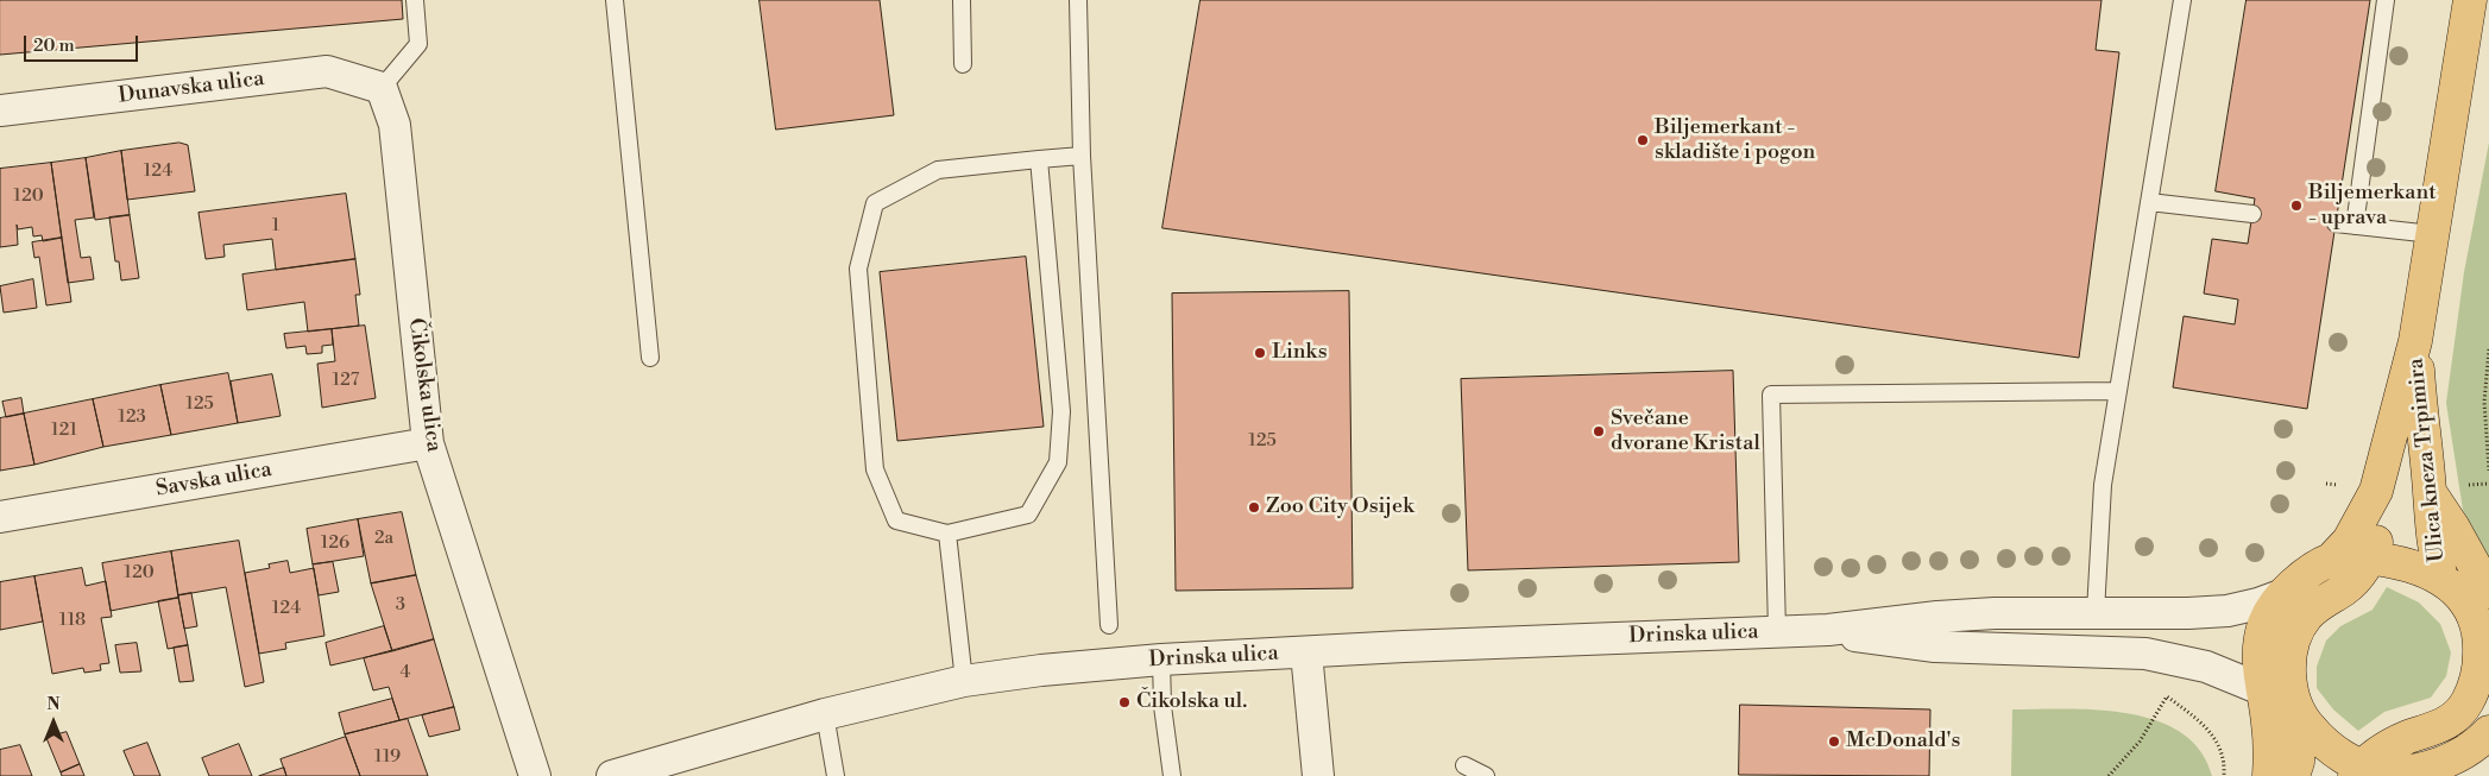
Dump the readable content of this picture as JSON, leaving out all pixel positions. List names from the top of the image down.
{
  "streets": {
    "main road": ["Ulica kneza Trpimira"],
    "street": [
      "Dunavska ulica",
      "Čikolska ulica",
      "Savska ulica",
      "Drinska ulica"
    ]
  },
  "crossings": [
    ["Dunavska ulica", "Čikolska ulica"],
    ["Čikolska ulica", "Savska ulica"],
    ["Ulica kneza Trpimira", "Drinska ulica"]
  ],
  "places": [
    "Biljemerkant - skladište i pogon",
    "Biljemerkant - uprava",
    "Links",
    "Svečane dvorane Kristal",
    "Zoo City Osijek",
    "Čikolska ul.",
    "McDonald's"
  ],
  "house_numbers": [
    "124",
    "120",
    "1",
    "127",
    "125",
    "123",
    "121",
    "125",
    "2a",
    "126",
    "120",
    "3",
    "124",
    "118",
    "4",
    "119"
  ],
  "scale_bar": "20 m",
  "north": "top"
}
